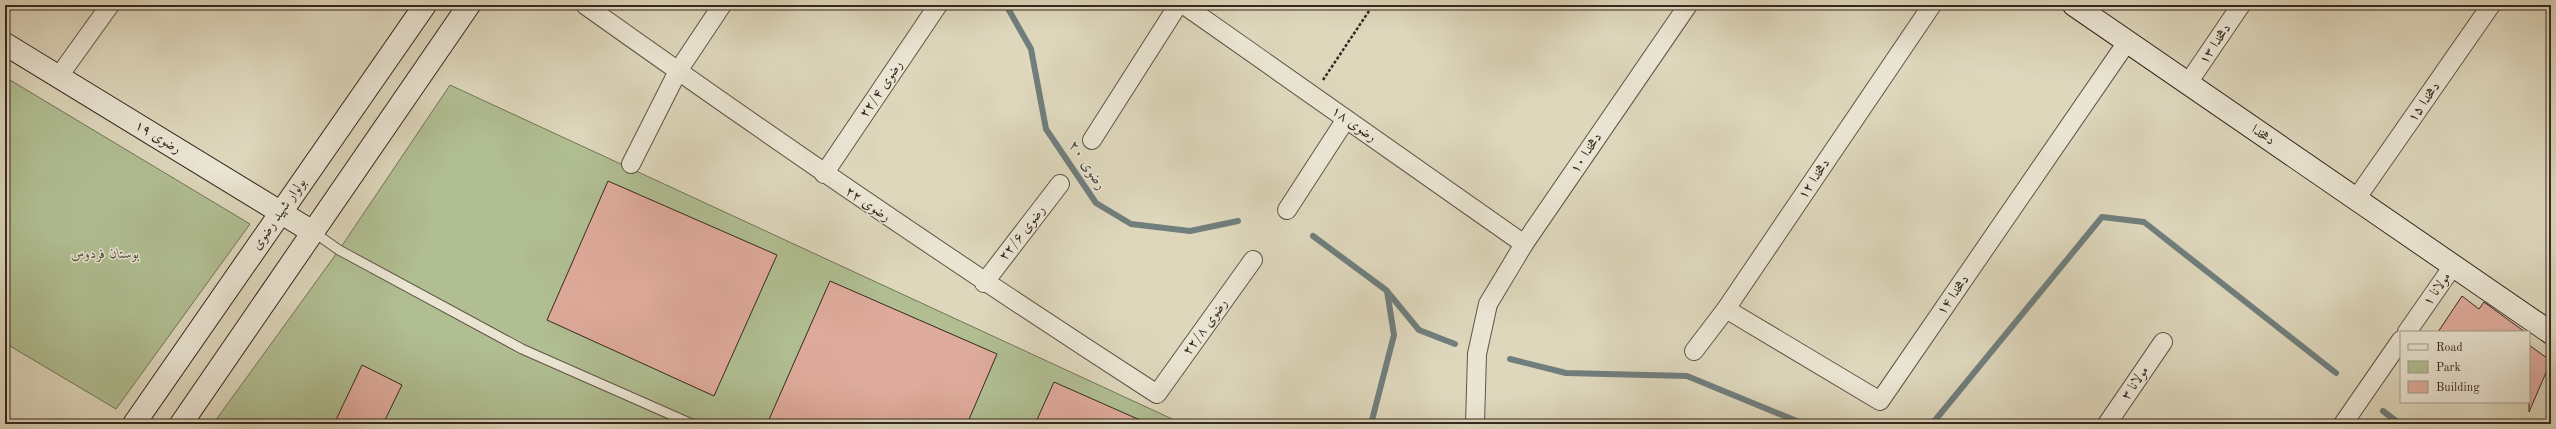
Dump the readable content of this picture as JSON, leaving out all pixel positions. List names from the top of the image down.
{
  "streets": {
    "street": [
      "دهخدا ۱۳",
      "رضوی ۲۲/۴",
      "دهخدا ۱۵",
      "رضوی ۱۸",
      "دهخدا",
      "رضوی ۱۹",
      "دهخدا ۱۰",
      "دهخدا ۱۲",
      "رضوی ۲۲",
      "بولوار شهید رضوی",
      "رضوی ۲۲/۶",
      "مولانا ۱",
      "دهخدا ۱۴",
      "رضوی ۲۲/۸",
      "مولانا ۳"
    ]
  },
  "crossings": [
    ["دهخدا ۱۳", "دهخدا"],
    ["رضوی ۲۲/۴", "رضوی ۲۲"],
    ["دهخدا ۱۵", "دهخدا"],
    ["رضوی ۱۸", "دهخدا ۱۰"],
    ["دهخدا", "مولانا ۱"],
    ["دهخدا", "دهخدا ۱۴"],
    ["رضوی ۱۹", "بولوار شهید رضوی"],
    ["دهخدا ۱۲", "دهخدا ۱۴"],
    ["رضوی ۲۲", "رضوی ۲۲/۶"],
    ["رضوی ۲۲", "رضوی ۲۲/۸"]
  ],
  "water": ["رضوی ۲۰"],
  "parks": ["بوستان فردوس"],
  "legend": ["Road", "Park", "Building"]
}
